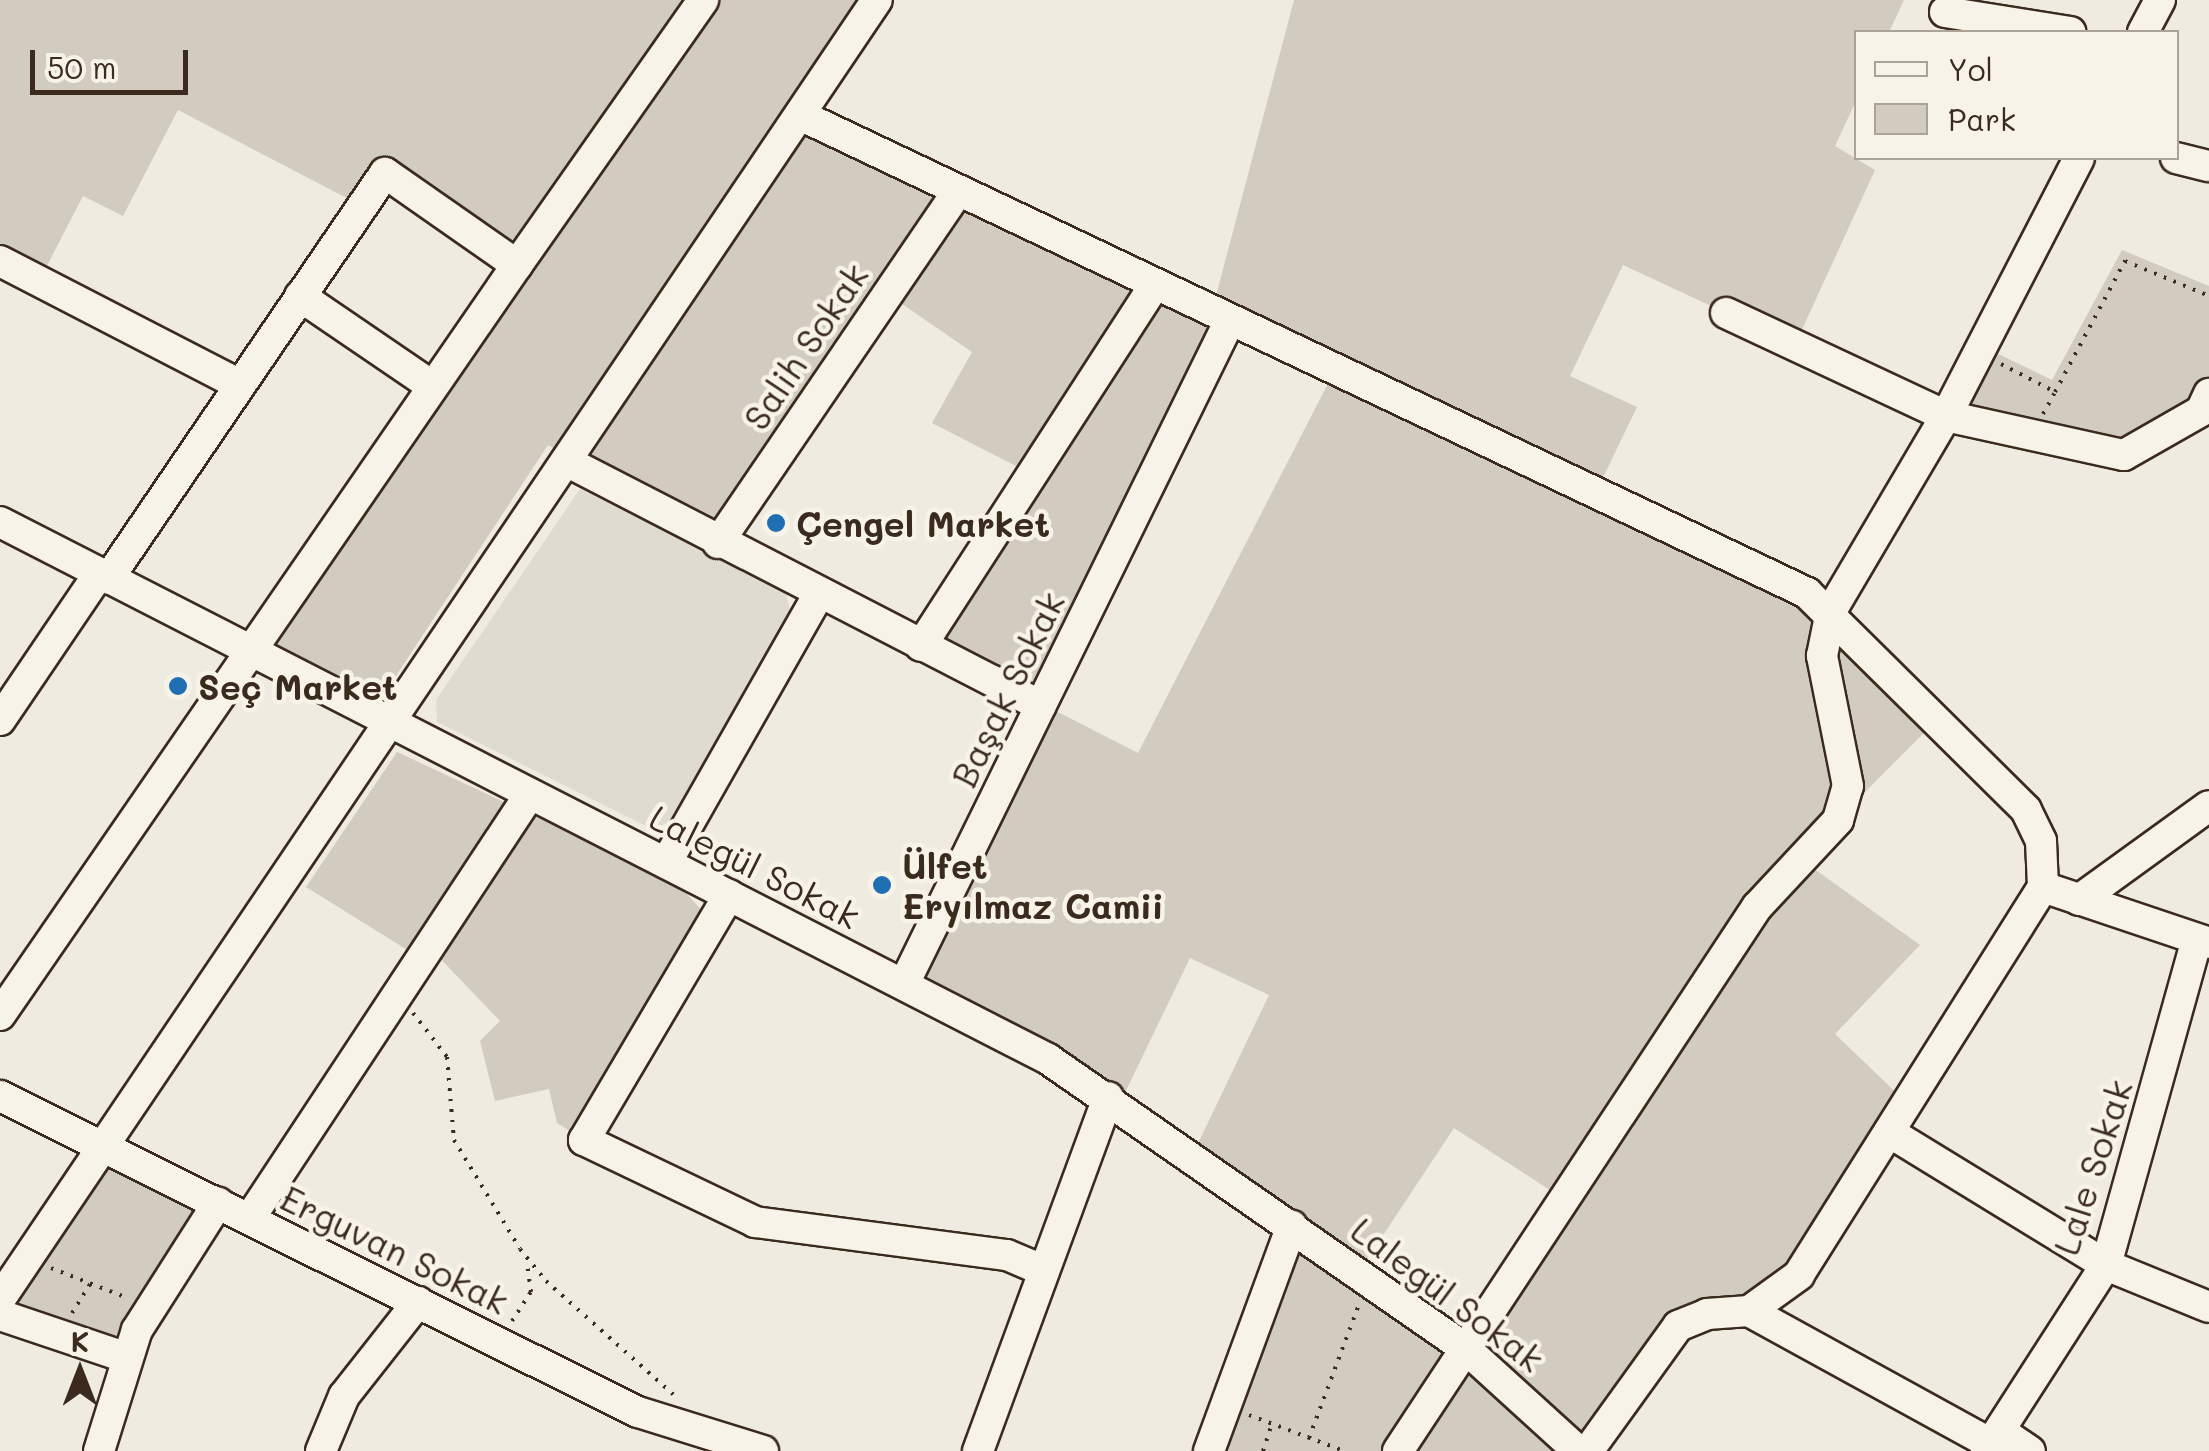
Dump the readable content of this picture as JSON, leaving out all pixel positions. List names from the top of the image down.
{
  "streets": {
    "street": [
      "Salih Sokak",
      "Başak Sokak",
      "Lalegül Sokak",
      "Lale Sokak",
      "Erguvan Sokak"
    ]
  },
  "crossings": [
    ["Başak Sokak", "Lalegül Sokak"]
  ],
  "places": ["Çengel Market", "Seç Market", "Ülfet Eryılmaz Camii"],
  "legend": ["Yol", "Park"],
  "scale_bar": "50 m",
  "north": "top"
}
